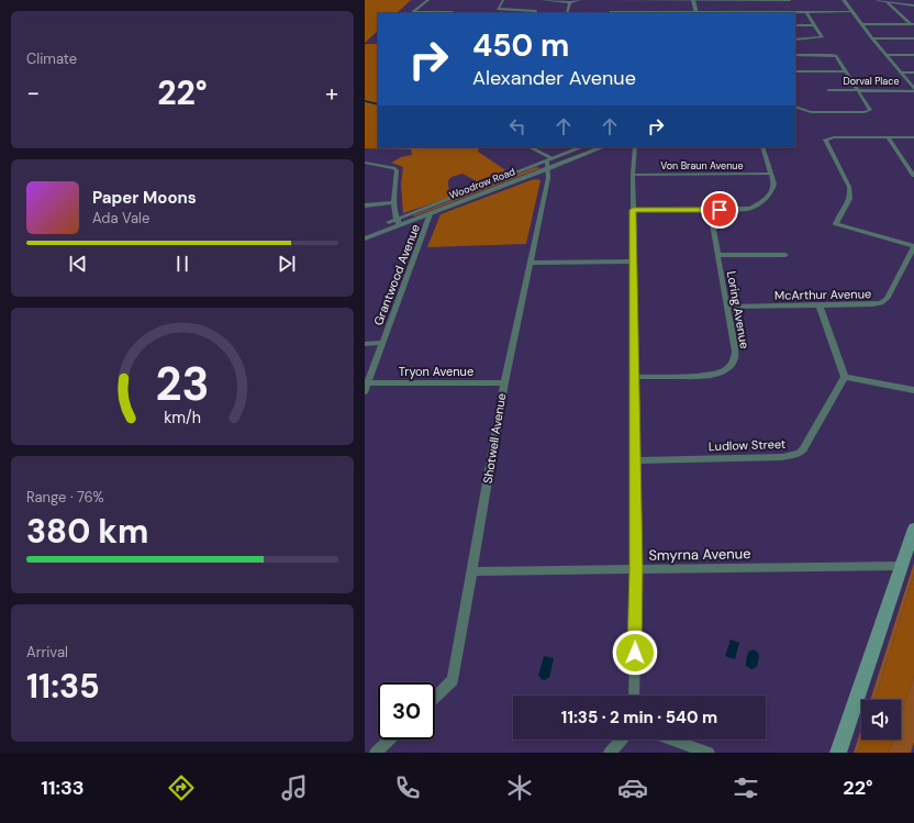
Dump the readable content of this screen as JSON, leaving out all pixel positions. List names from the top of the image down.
{
  "streets": {
    "street": [
      "Dorval Place",
      "Von Braun Avenue",
      "Woodrow Road",
      "Grantwood Avenue",
      "McArthur Avenue",
      "Loring Avenue",
      "Tryon Avenue",
      "Shotwell Avenue",
      "Ludlow Street",
      "Smyrna Avenue"
    ]
  },
  "crossings": [
    ["Woodrow Road", "Grantwood Avenue"],
    ["Woodrow Road", "Shotwell Avenue"],
    ["Grantwood Avenue", "Tryon Avenue"],
    ["McArthur Avenue", "Loring Avenue"],
    ["Tryon Avenue", "Shotwell Avenue"],
    ["Shotwell Avenue", "Smyrna Avenue"]
  ],
  "page": {
    "tile": [
      "Climate",
      ["Range · 76%", "380 km"],
      ["Arrival", "11:35"]
    ],
    "turn": ["450 m", "Alexander Avenue"],
    "heat": ["−", "22°", "+"],
    "song": ["Paper Moons", "Ada Vale"],
    "limit": "30",
    "trip": "11:35 · 2 min · 540 m",
    "tabs": ["11:33", "22°"],
    "gauge": ["23", "km/h"]
  }
}
